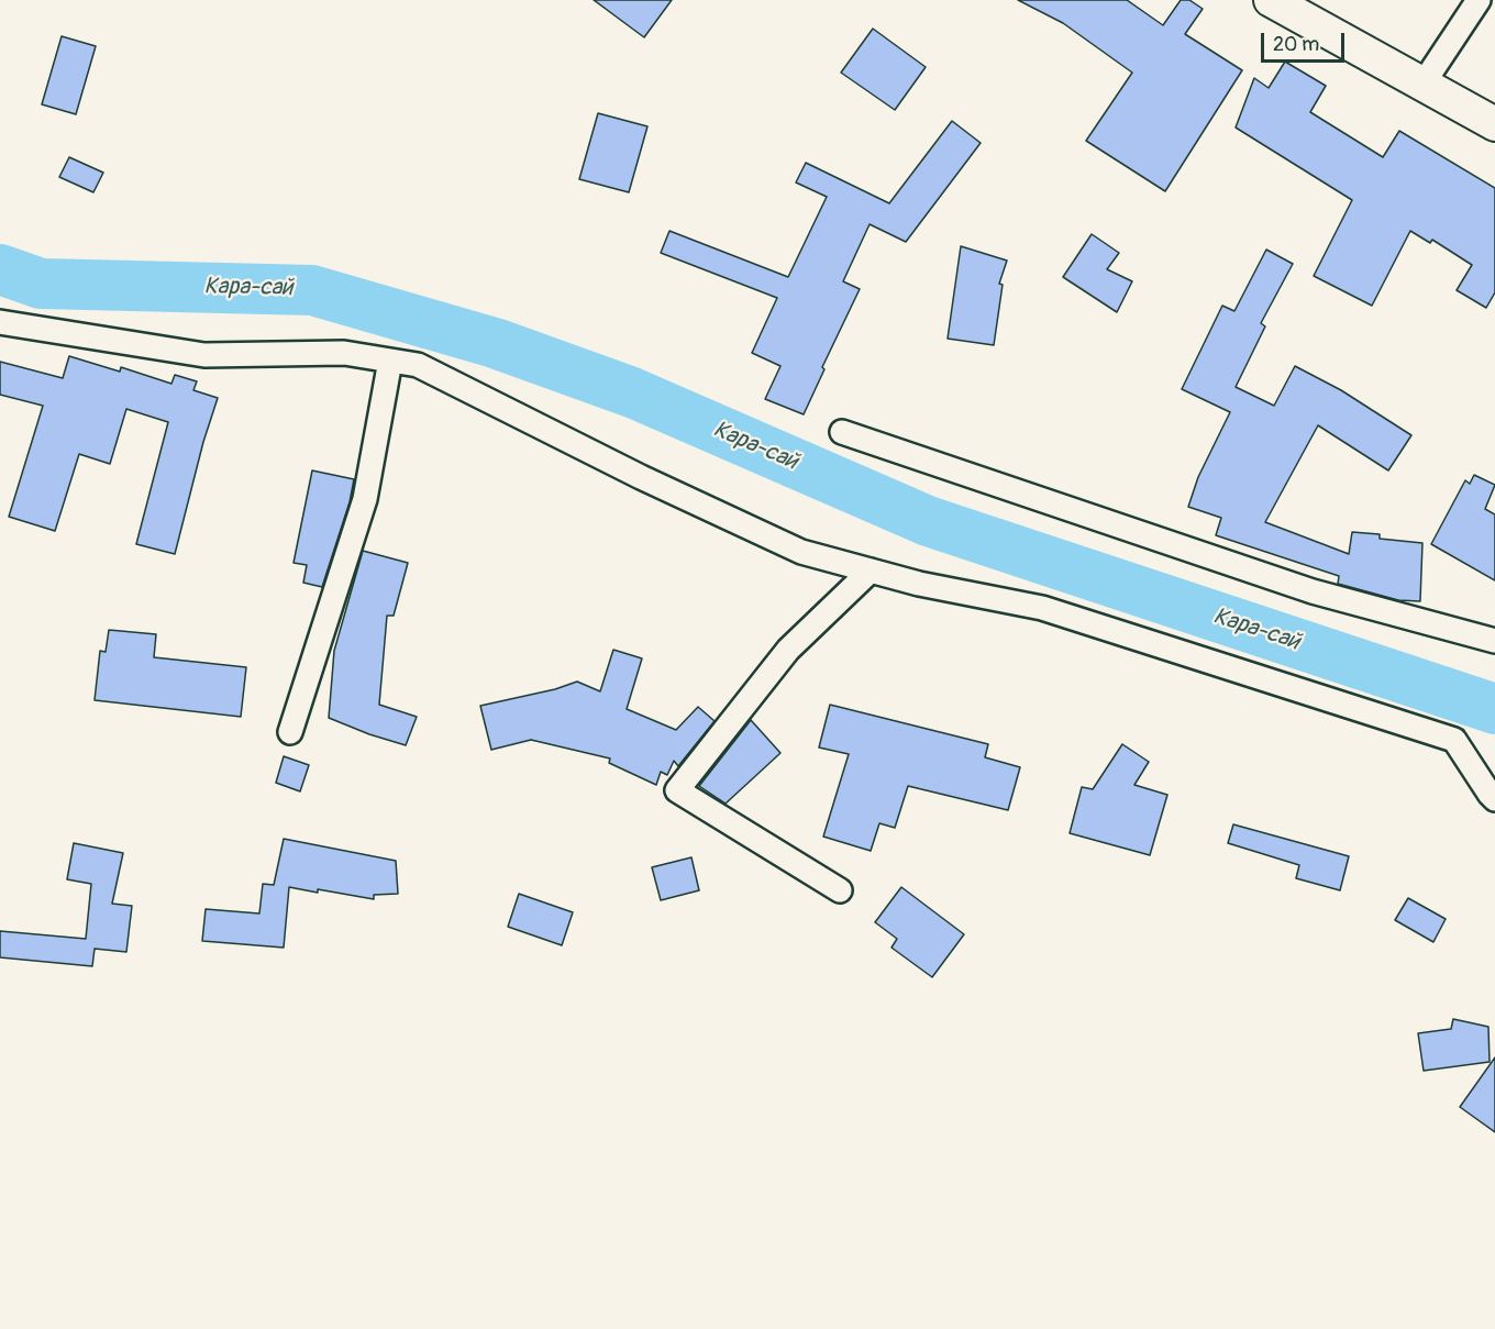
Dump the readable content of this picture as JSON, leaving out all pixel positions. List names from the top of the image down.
{
  "water": ["Кара-сай"],
  "scale_bar": "20 m"
}
